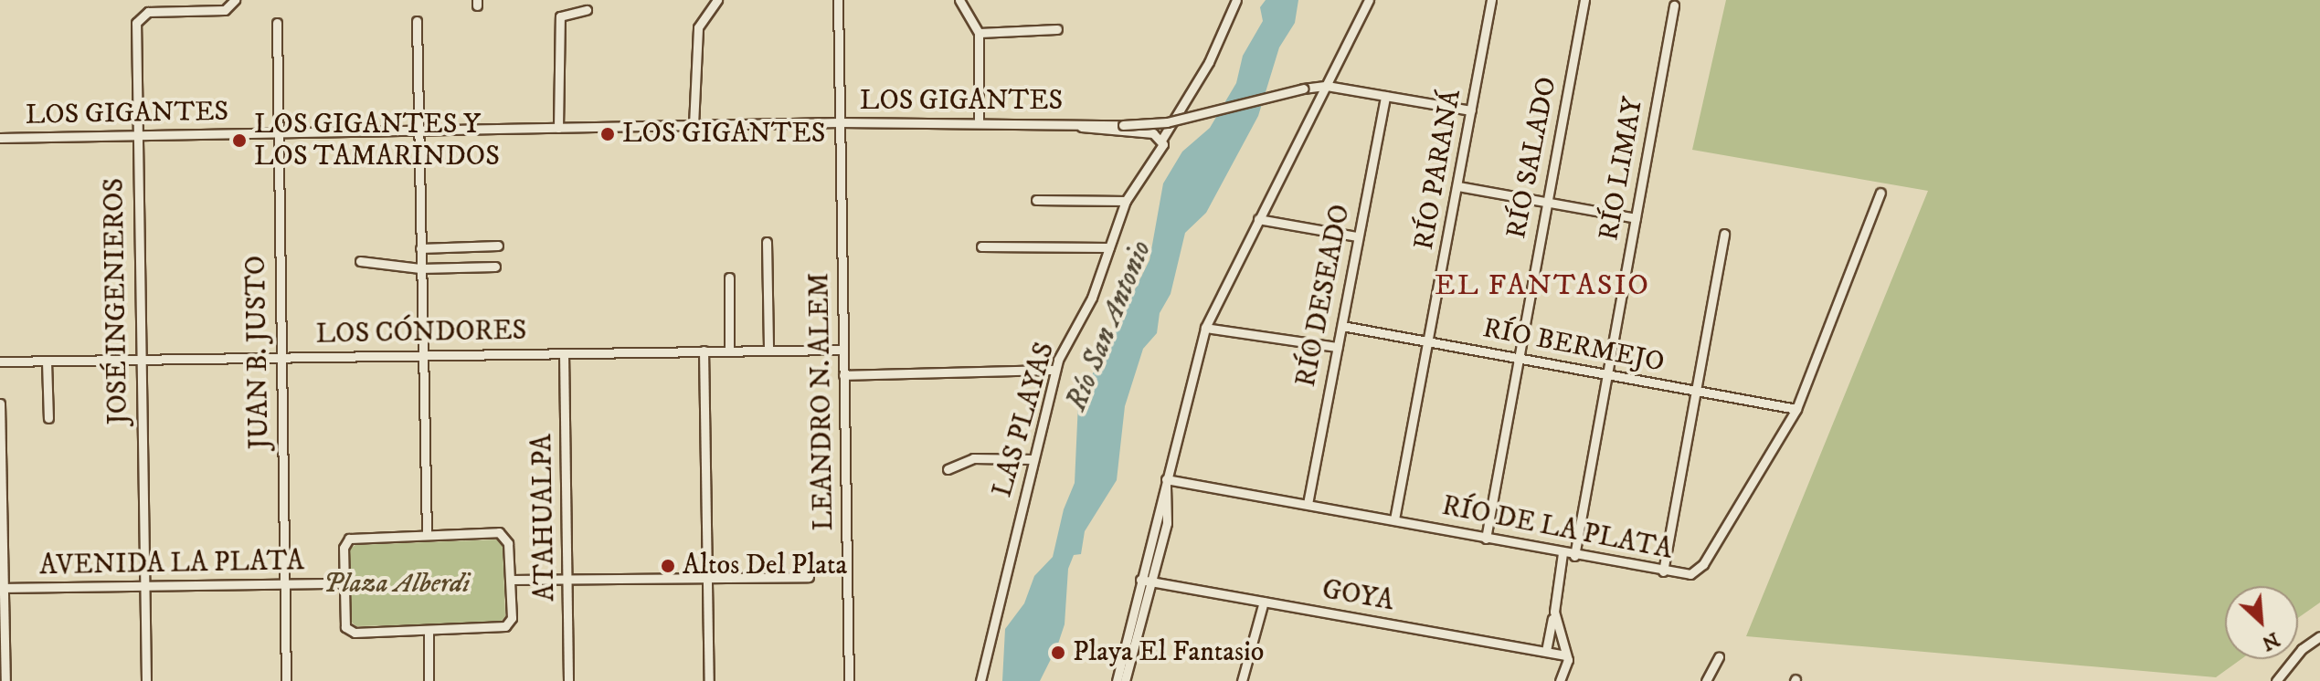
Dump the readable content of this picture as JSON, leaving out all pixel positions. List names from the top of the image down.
{
  "streets": {
    "street": [
      "LOS GIGANTES",
      "RÍO SALADO",
      "RÍO LIMAY",
      "RÍO PARANÁ",
      "RÍO DESEADO",
      "JOSÉ INGENIEROS",
      "LOS CÓNDORES",
      "RÍO BERMEJO",
      "JUAN B. JUSTO",
      "LEANDRO N. ALEM",
      "LAS PLAYAS",
      "ATAHUALPA",
      "RÍO DE LA PLATA",
      "AVENIDA LA PLATA",
      "GOYA"
    ]
  },
  "crossings": [
    ["LOS GIGANTES", "RÍO PARANÁ"],
    ["LOS GIGANTES", "RÍO DESEADO"],
    ["LOS GIGANTES", "JOSÉ INGENIEROS"],
    ["LOS GIGANTES", "JUAN B. JUSTO"],
    ["LOS GIGANTES", "LEANDRO N. ALEM"],
    ["RÍO SALADO", "RÍO BERMEJO"],
    ["RÍO SALADO", "RÍO DE LA PLATA"],
    ["RÍO LIMAY", "RÍO BERMEJO"],
    ["RÍO LIMAY", "RÍO DE LA PLATA"],
    ["RÍO PARANÁ", "RÍO BERMEJO"],
    ["RÍO PARANÁ", "RÍO DE LA PLATA"],
    ["RÍO DESEADO", "RÍO BERMEJO"],
    ["RÍO DESEADO", "RÍO DE LA PLATA"],
    ["JOSÉ INGENIEROS", "LOS CÓNDORES"],
    ["JOSÉ INGENIEROS", "AVENIDA LA PLATA"],
    ["LOS CÓNDORES", "JUAN B. JUSTO"],
    ["LOS CÓNDORES", "LEANDRO N. ALEM"],
    ["LOS CÓNDORES", "ATAHUALPA"],
    ["RÍO BERMEJO", "RÍO DE LA PLATA"],
    ["JUAN B. JUSTO", "AVENIDA LA PLATA"]
  ],
  "districts": ["EL FANTASIO"],
  "water": ["Río San Antonio"],
  "parks": ["Plaza Alberdi"],
  "places": [
    "LOS GIGANTES",
    "LOS GIGANTES Y LOS TAMARINDOS",
    "Altos Del Plata",
    "Playa El Fantasio"
  ],
  "north": "bottom right"
}
